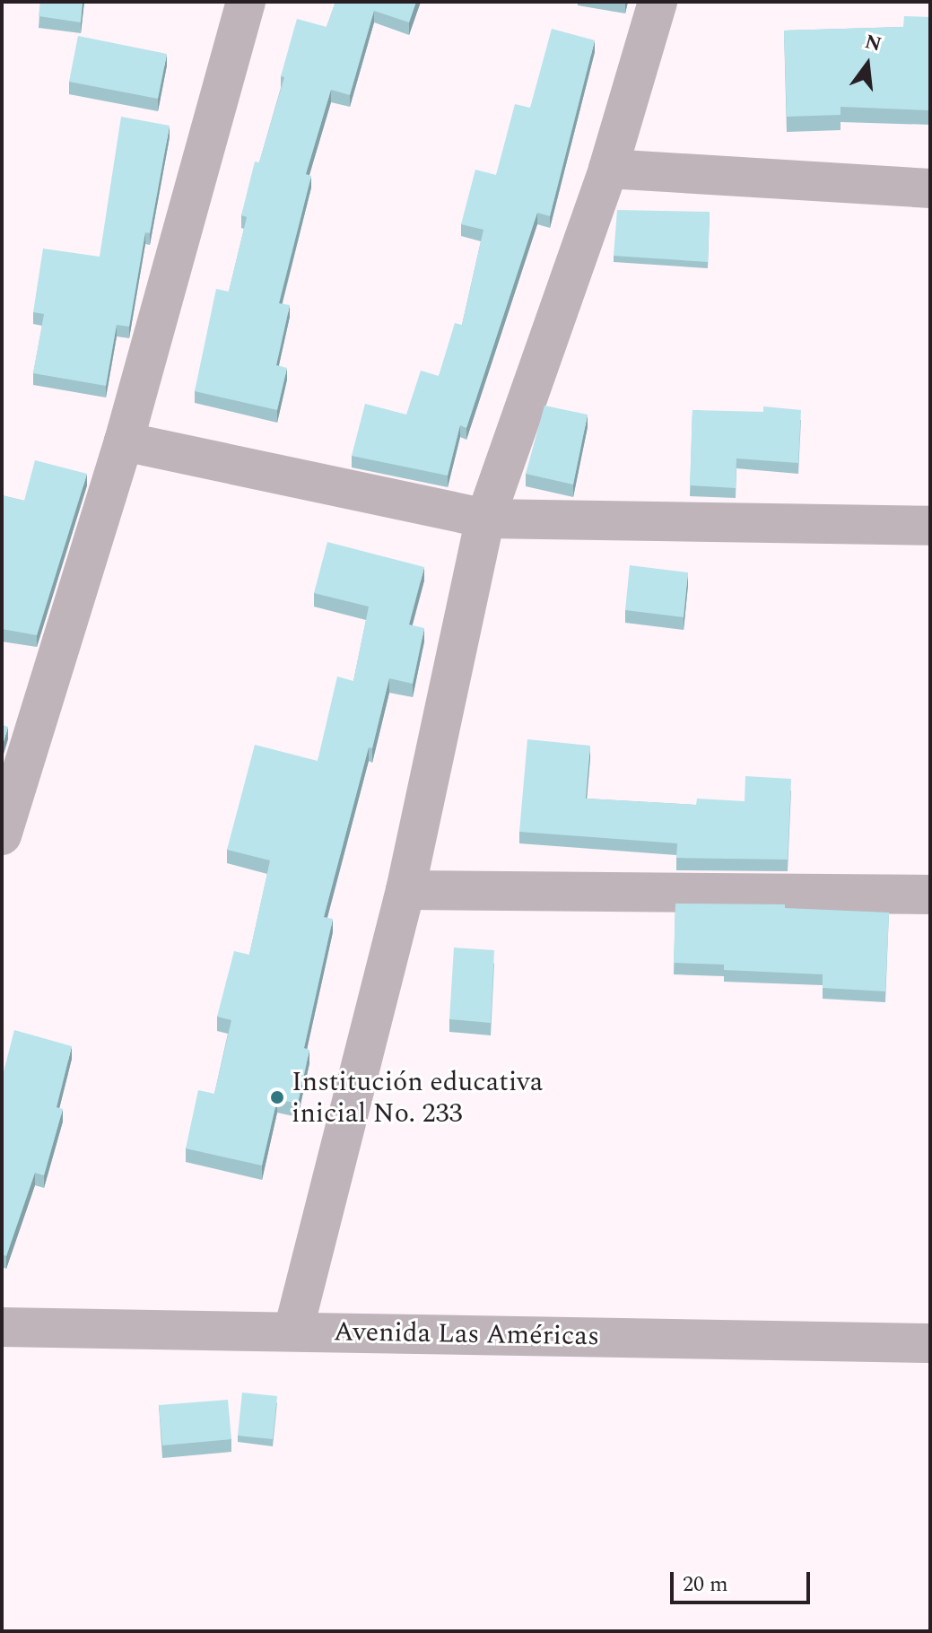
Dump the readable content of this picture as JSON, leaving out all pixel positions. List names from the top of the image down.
{
  "streets": {
    "street": ["Avenida Las Américas"]
  },
  "places": ["Institución educativa inicial No. 233"],
  "scale_bar": "20 m",
  "north": "top"
}
